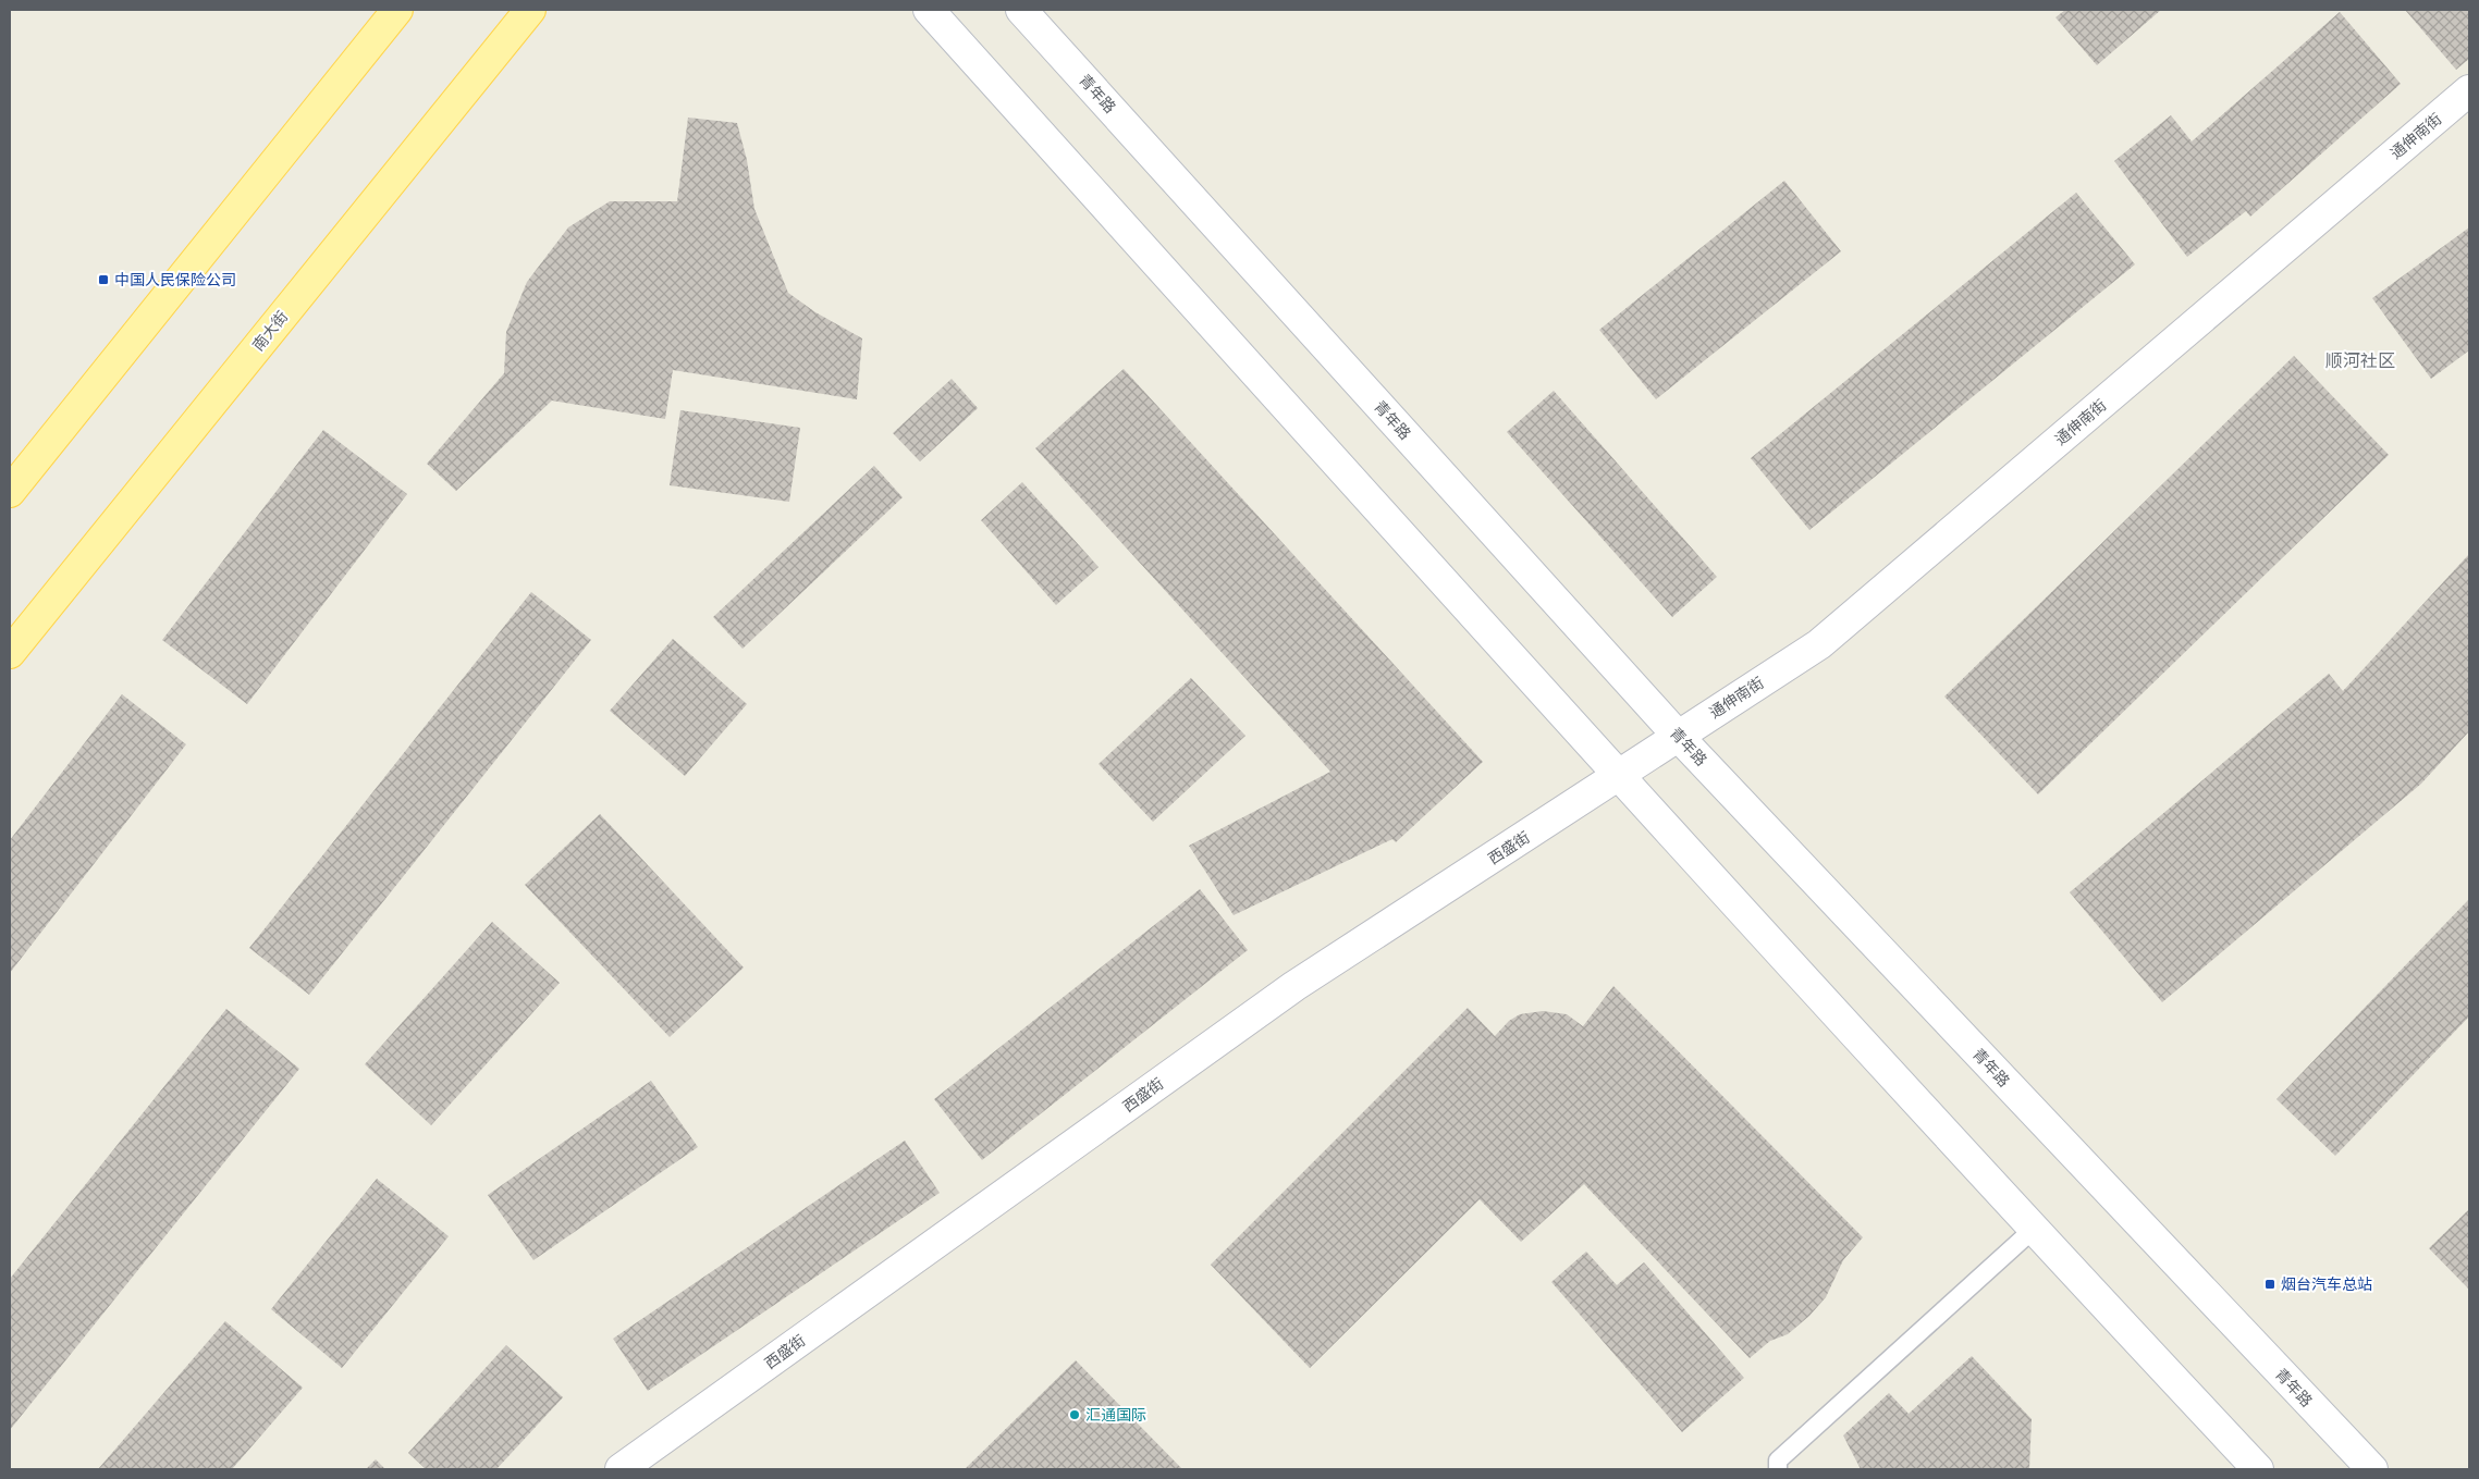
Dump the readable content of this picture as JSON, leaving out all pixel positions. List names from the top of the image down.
{
  "streets": {
    "main road": [
      "青年路",
      "通伸南街",
      "南大街",
      "西盛街"
    ]
  },
  "crossings": [
    ["青年路", "通伸南街"],
    ["青年路", "西盛街"],
    ["通伸南街", "西盛街"]
  ],
  "districts": ["顺河社区"],
  "places": {
    "transit": ["中国人民保险公司", "烟台汽车总站"],
    "other": ["汇通国际"]
  }
}
